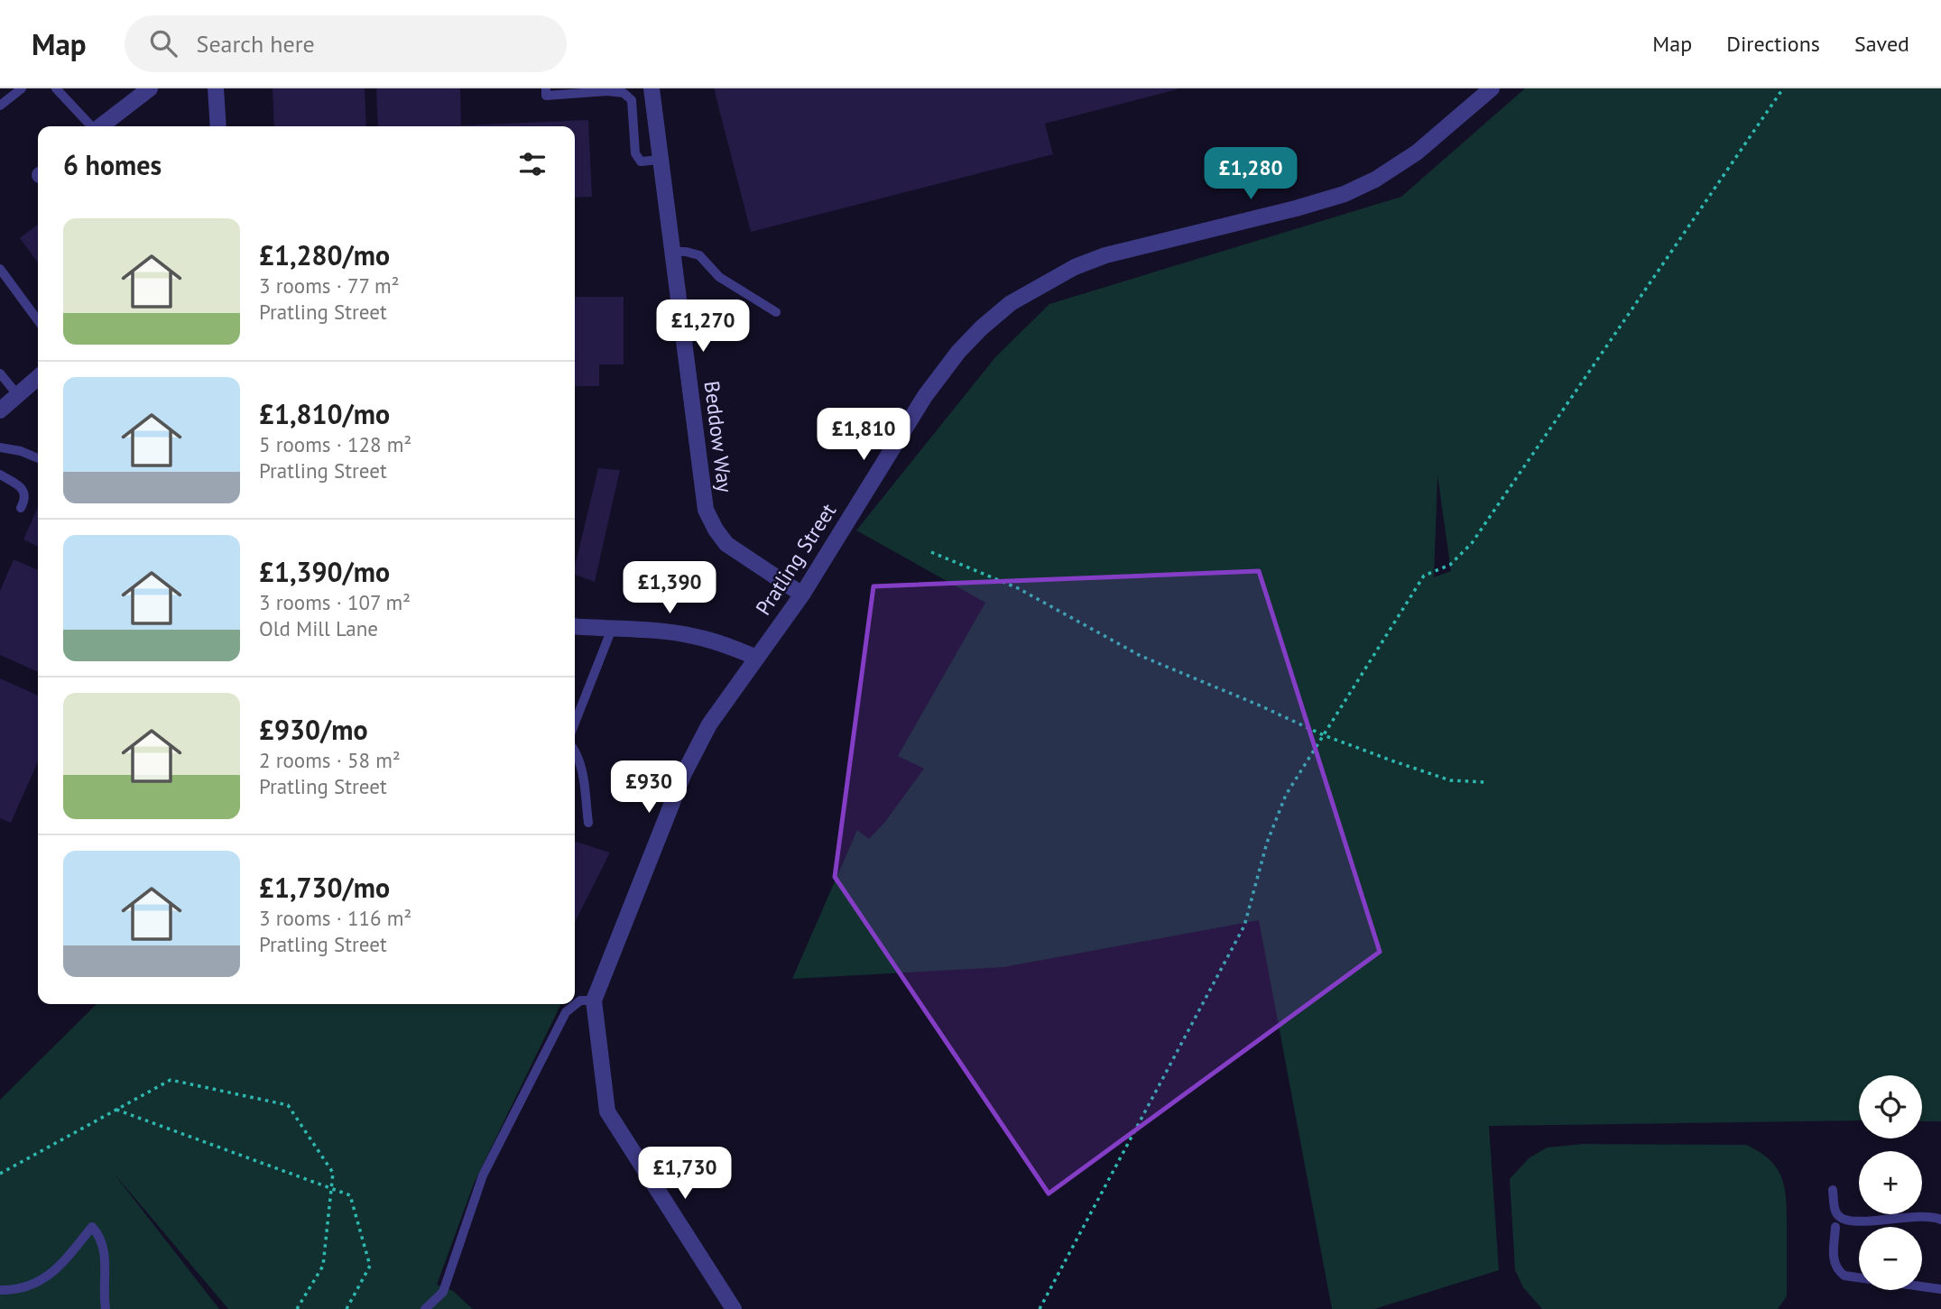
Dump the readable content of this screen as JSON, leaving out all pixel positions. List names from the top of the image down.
{
  "streets": {
    "street": ["Beddow Way", "Pratling Street"]
  },
  "crossings": [
    ["Beddow Way", "Pratling Street"]
  ],
  "page": {
    "header": "Map",
    "search": "Search here",
    "nav": ["Map", "Directions", "Saved"],
    "heading": "6 homes",
    "price": [
      "£1,280",
      "£1,270",
      "£1,810",
      "£1,390",
      "£930",
      "£1,730"
    ],
    "list": [
      {
        "name": "£1,280/mo",
        "note": "3 rooms · 77 m² · Pratling Street"
      },
      {
        "name": "£1,810/mo",
        "note": "5 rooms · 128 m² · Pratling Street"
      },
      {
        "name": "£1,390/mo",
        "note": "3 rooms · 107 m² · Old Mill Lane"
      },
      {
        "name": "£930/mo",
        "note": "2 rooms · 58 m² · Pratling Street"
      },
      {
        "name": "£1,730/mo",
        "note": "3 rooms · 116 m² · Pratling Street"
      }
    ],
    "map_buttons": ["+", "−"]
  }
}
